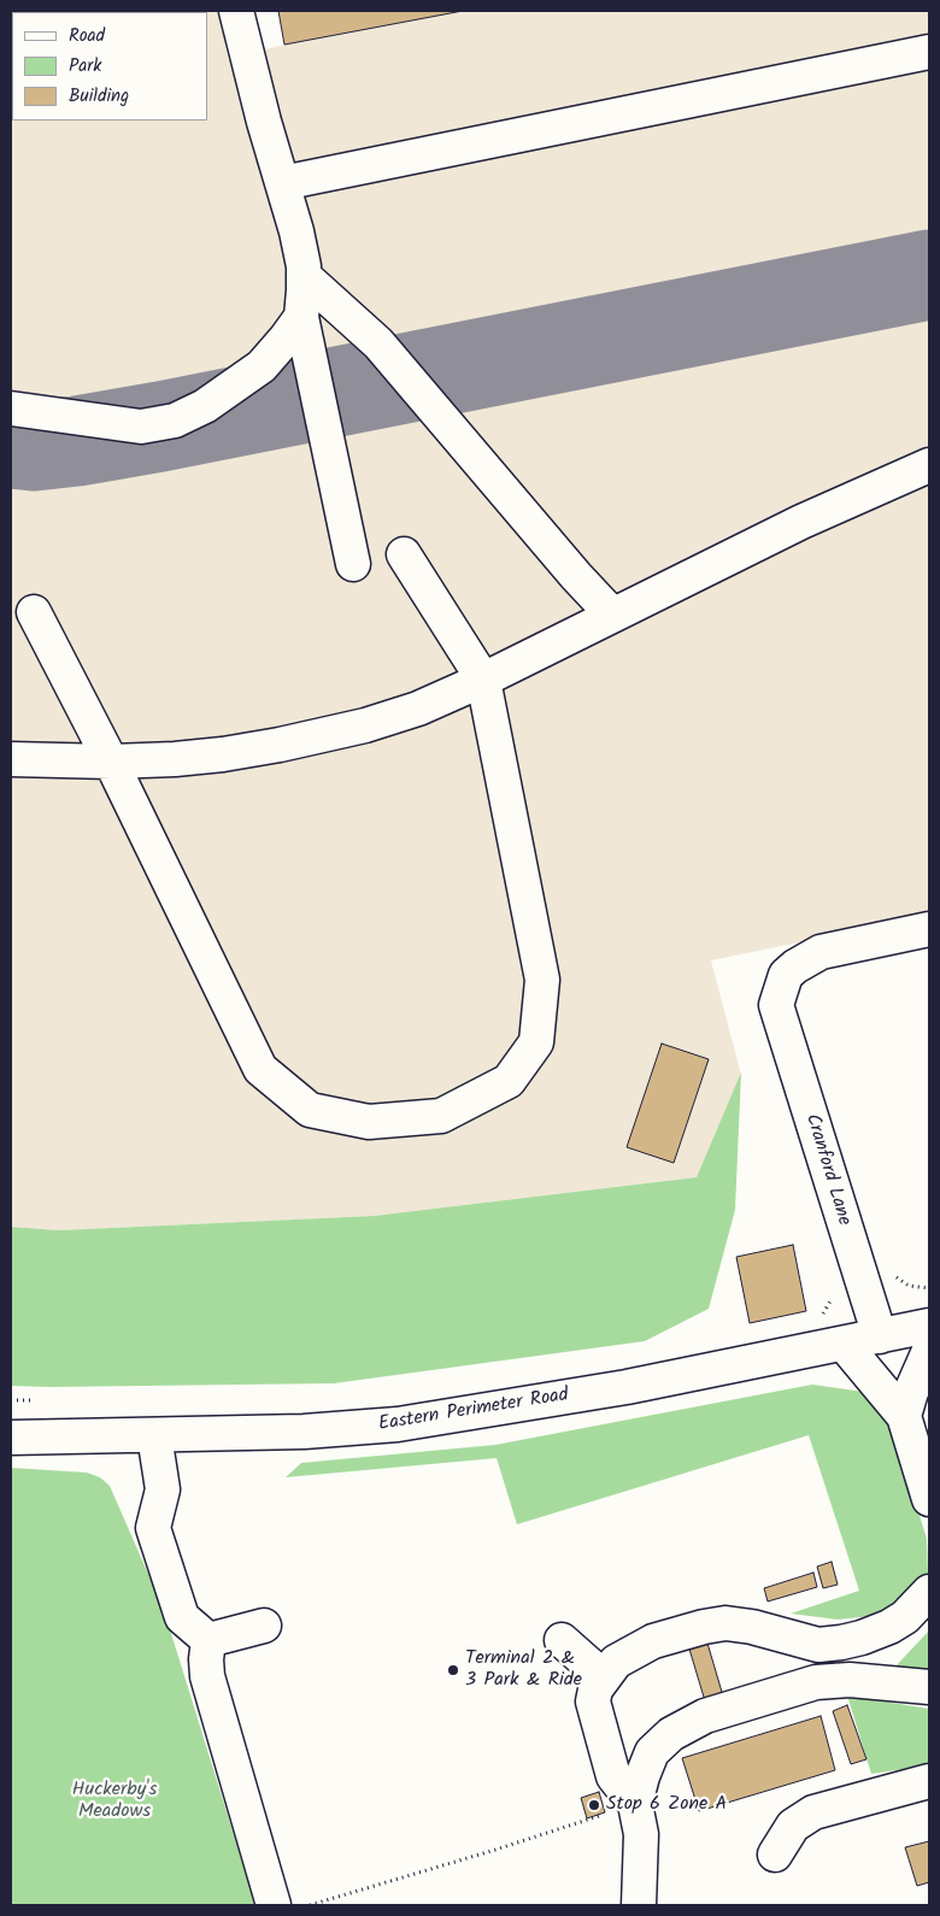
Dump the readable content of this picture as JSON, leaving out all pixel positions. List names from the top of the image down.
{
  "streets": {
    "street": ["Cranford Lane", "Eastern Perimeter Road"]
  },
  "crossings": [
    ["Cranford Lane", "Eastern Perimeter Road"]
  ],
  "parks": ["Huckerby's Meadows"],
  "places": ["Terminal 2 & 3 Park & Ride", "Stop 6 Zone A"],
  "legend": ["Road", "Park", "Building"]
}
